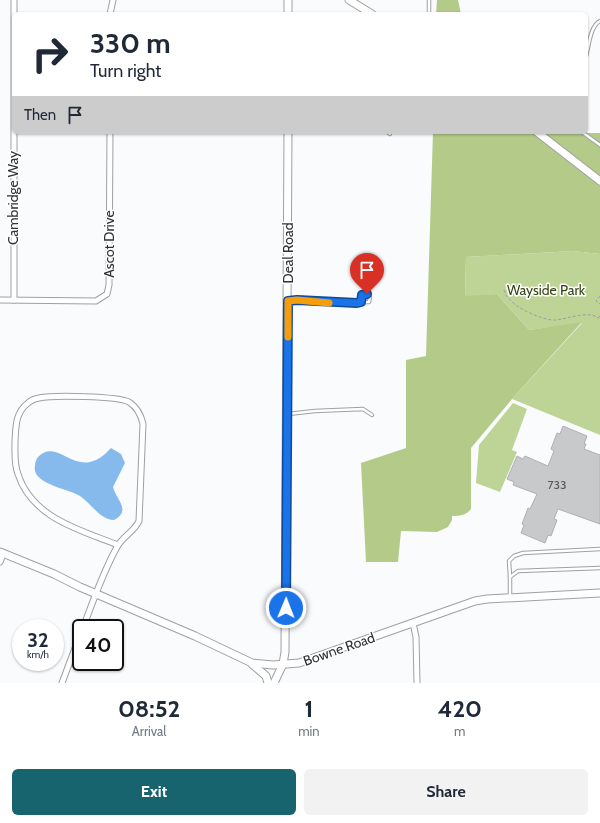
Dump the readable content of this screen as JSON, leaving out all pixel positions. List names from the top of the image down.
{
  "streets": {
    "street": [
      "Cambridge Way",
      "Ascot Drive",
      "Deal Road",
      "Bowne Road"
    ]
  },
  "crossings": [
    ["Cambridge Way", "Ascot Drive"],
    ["Deal Road", "Bowne Road"]
  ],
  "parks": ["Wayside Park"],
  "house_numbers": ["733"],
  "page": {
    "turn": ["330 m", "Turn right"],
    "then": "Then",
    "speed": "32 km/h",
    "limit": "40",
    "eta": [
      "08:52",
      "Arrival",
      "1",
      "min",
      "420",
      "m"
    ],
    "buttons": ["Exit", "Share"]
  }
}
